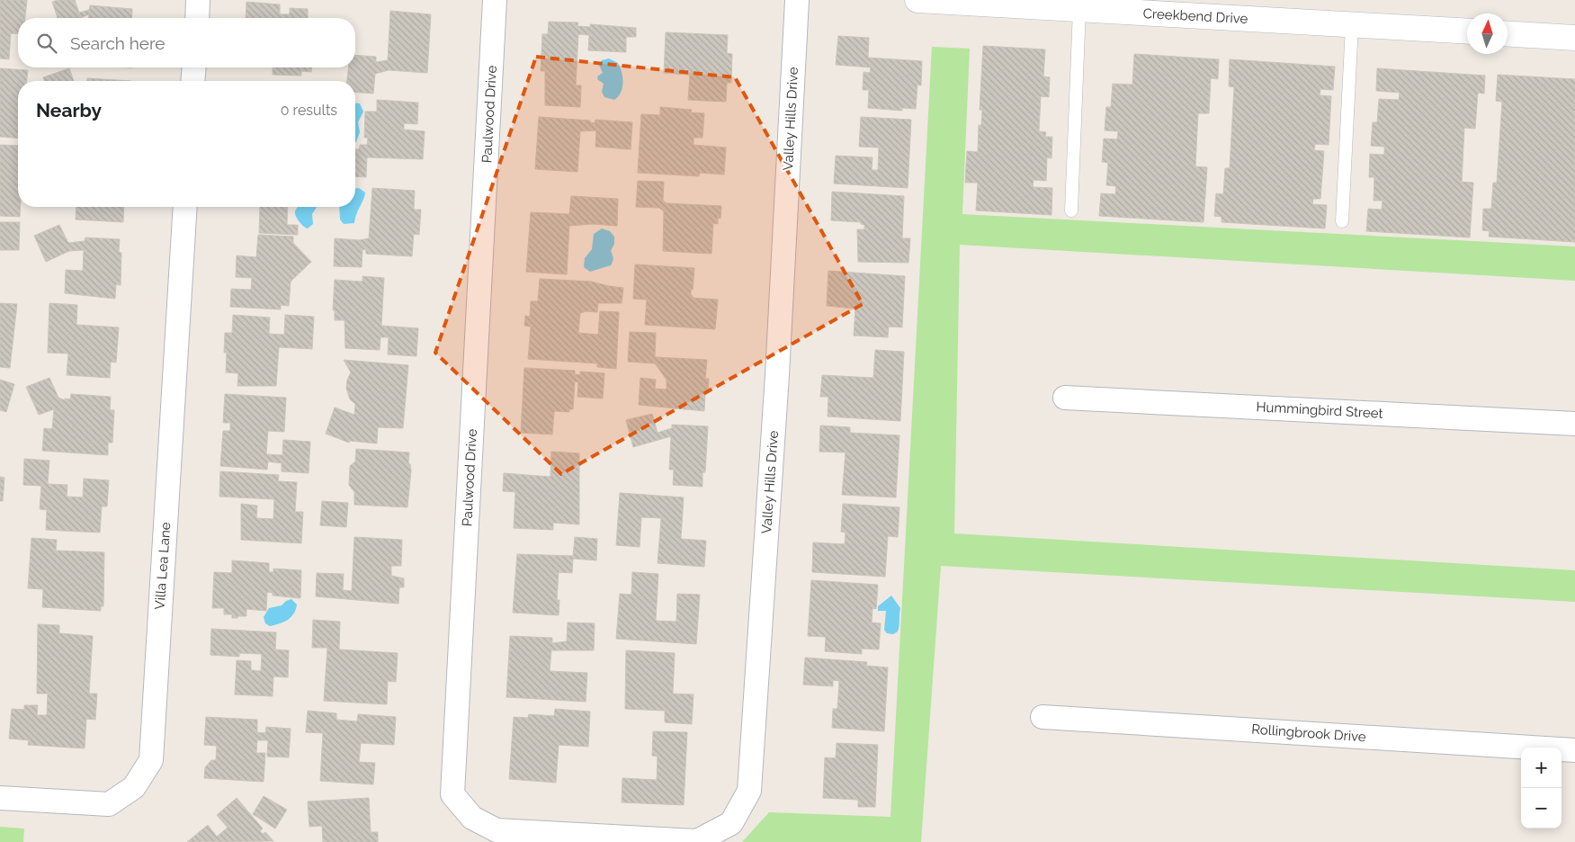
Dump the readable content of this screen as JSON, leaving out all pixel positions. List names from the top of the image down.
{
  "streets": {
    "street": [
      "Creekbend Drive",
      "Paulwood Drive",
      "Valley Hills Drive",
      "Hummingbird Street",
      "Villa Lea Lane",
      "Rollingbrook Drive"
    ]
  },
  "crossings": [
    ["Paulwood Drive", "Valley Hills Drive"]
  ],
  "north": "top",
  "page": {
    "search": "Search here",
    "heading": ["Nearby", "0 results"],
    "map_buttons": ["+", "−"]
  }
}
